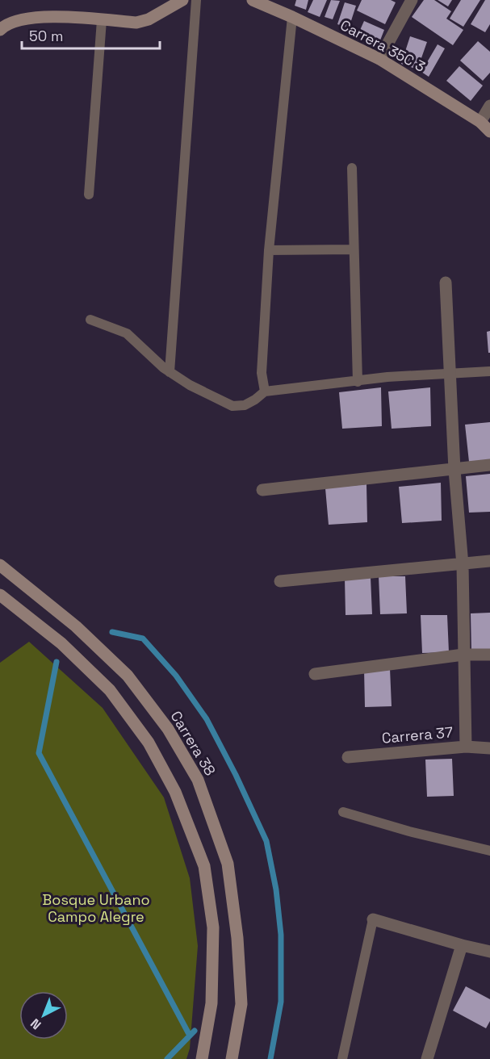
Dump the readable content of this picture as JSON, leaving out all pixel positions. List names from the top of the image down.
{
  "streets": {
    "main road": ["Carrera 35C 3", "Carrera 38"],
    "street": ["Carrera 37"]
  },
  "parks": ["Bosque Urbano Campo Alegre"],
  "scale_bar": "50 m",
  "north": "bottom left"
}
